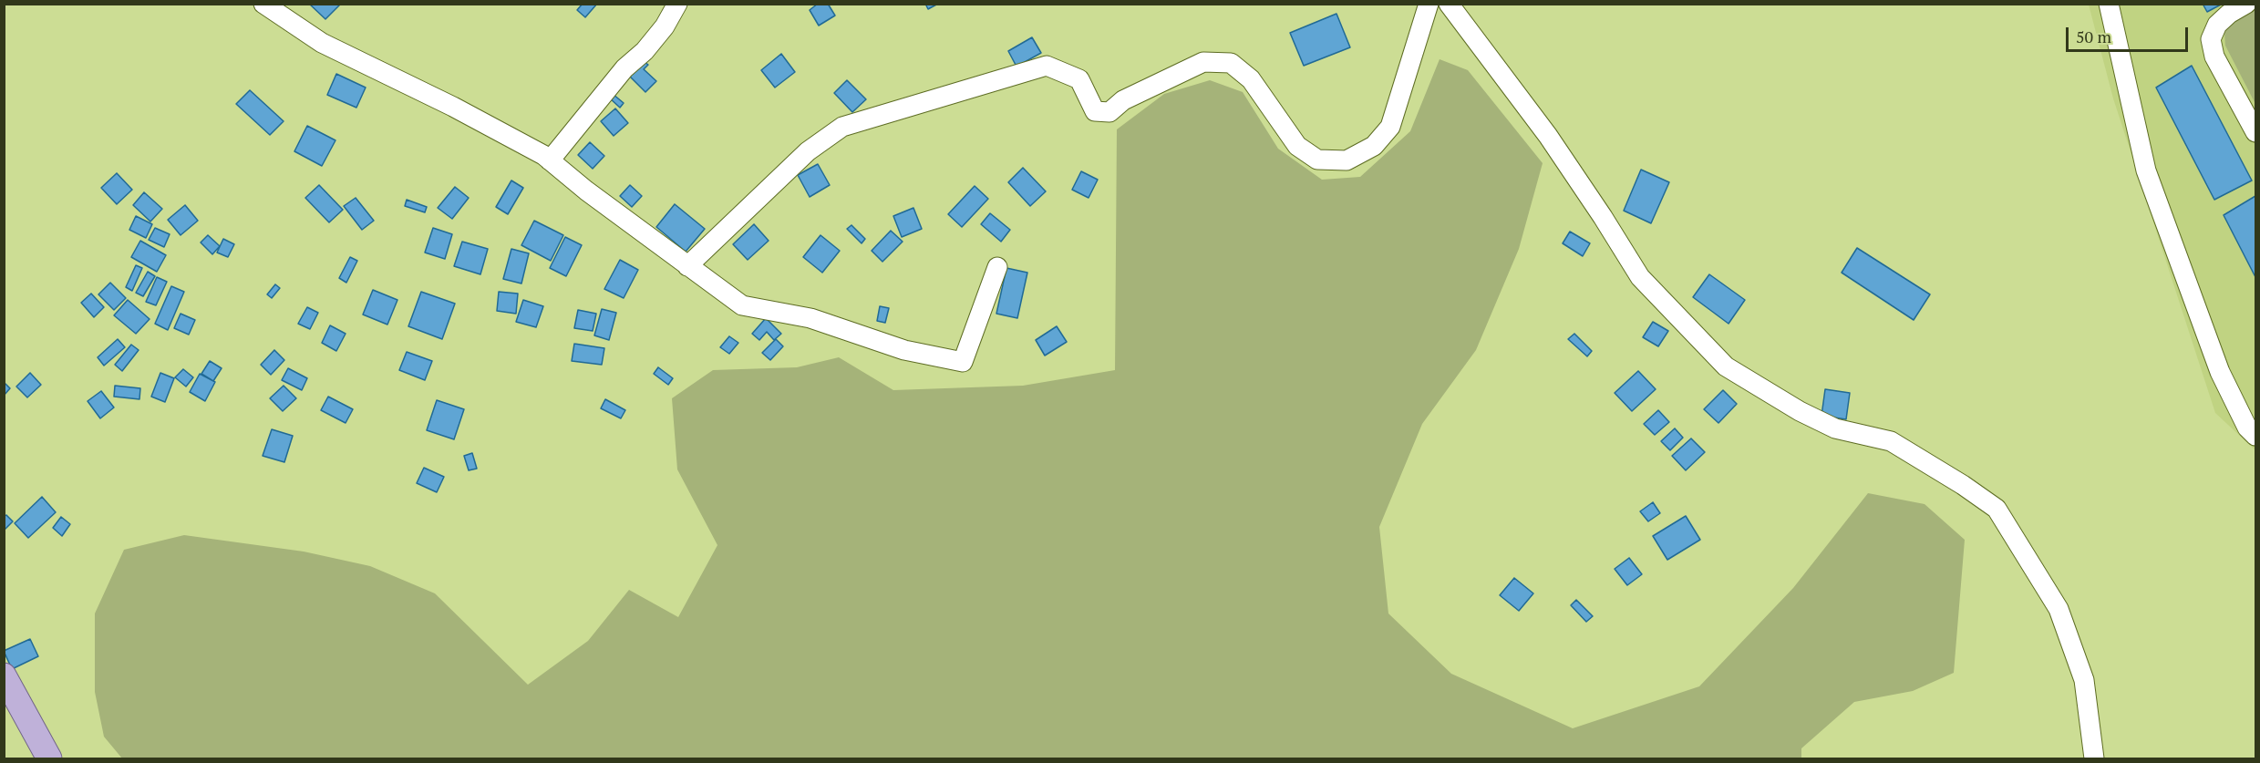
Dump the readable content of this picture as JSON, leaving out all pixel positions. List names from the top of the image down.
{
  "scale_bar": "50 m"
}
